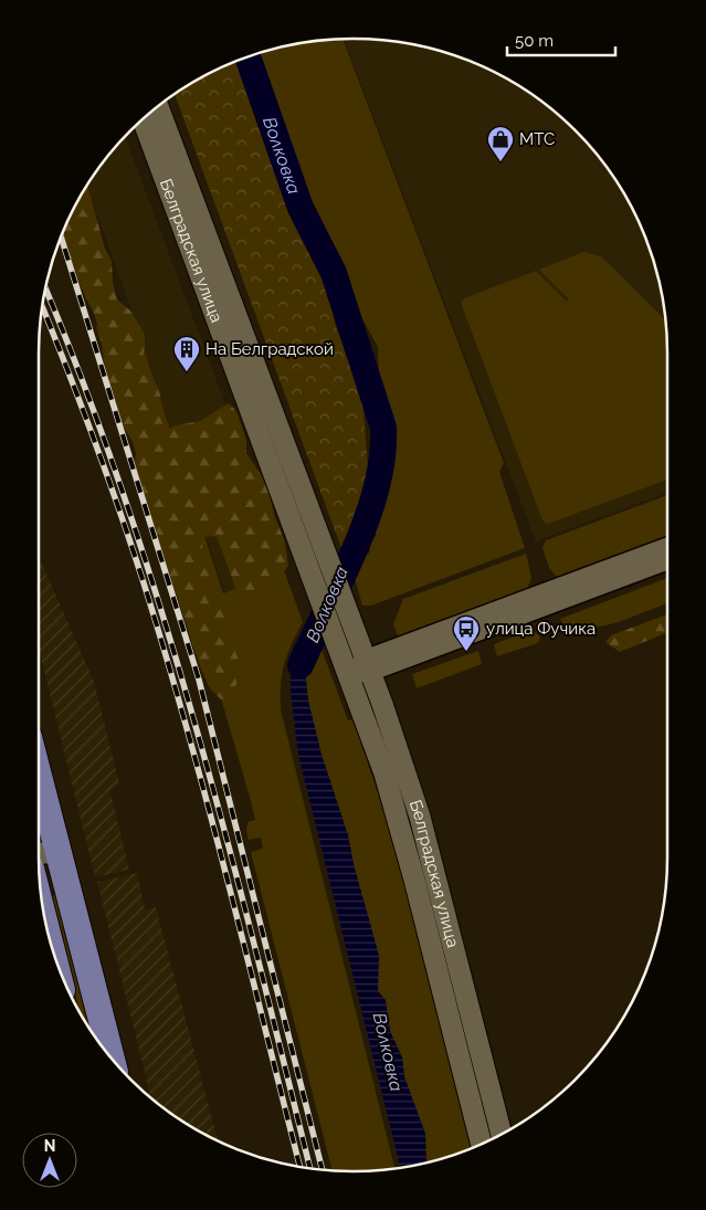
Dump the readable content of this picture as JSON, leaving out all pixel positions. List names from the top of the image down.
{
  "streets": {
    "street": ["Белградская улица"]
  },
  "water": ["Волковка"],
  "places": {
    "shop": ["МТС"],
    "building": ["На Белградской"],
    "bus stop": ["улица Фучика"]
  },
  "scale_bar": "50 m",
  "north": "top"
}
